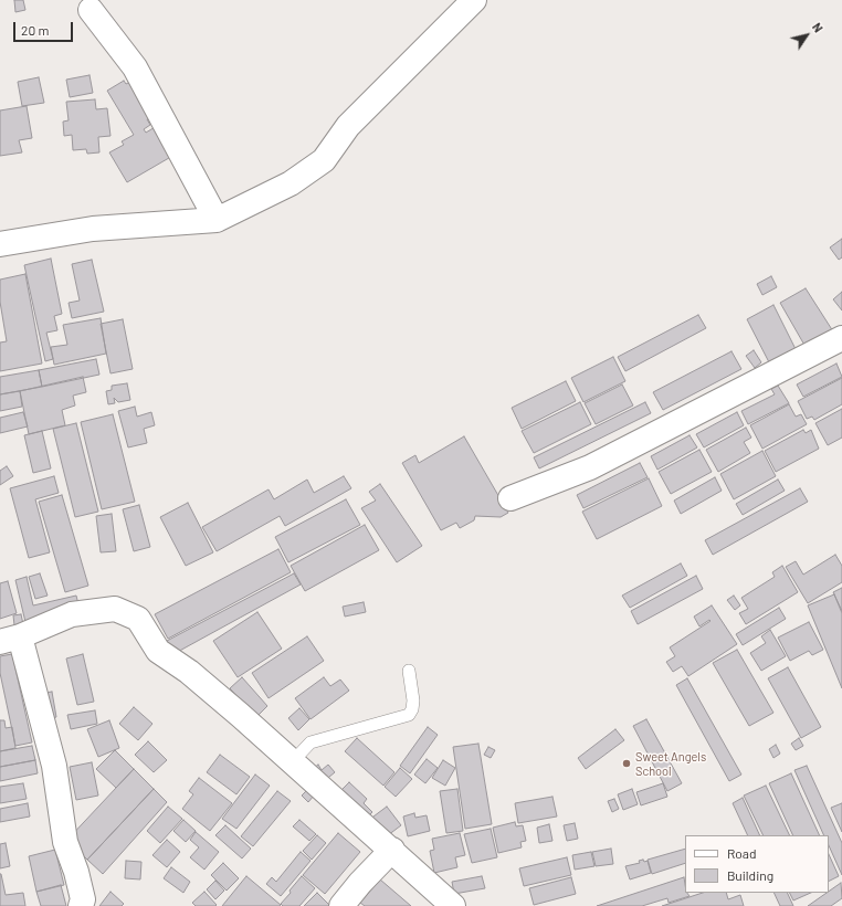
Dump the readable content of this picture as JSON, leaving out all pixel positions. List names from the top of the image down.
{
  "places": ["Sweet Angels School"],
  "legend": ["Road", "Building"],
  "scale_bar": "20 m",
  "north": "top right"
}
